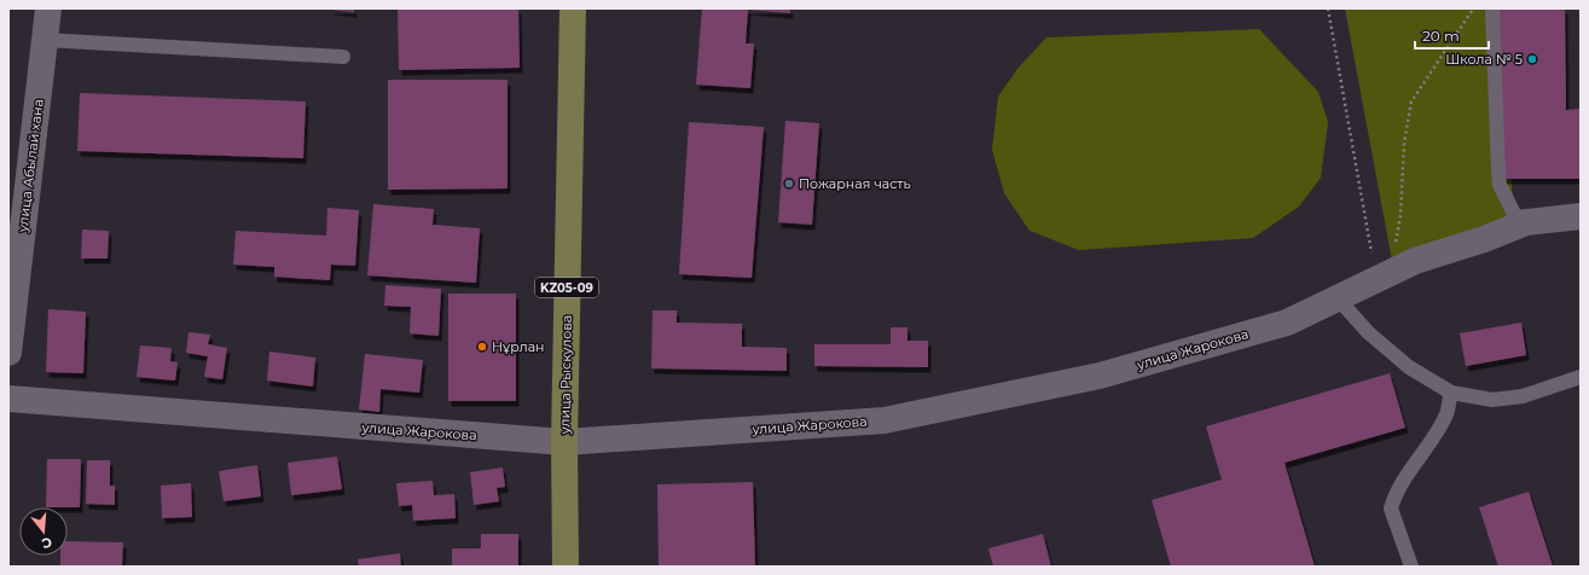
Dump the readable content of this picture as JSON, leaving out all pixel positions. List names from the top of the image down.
{
  "streets": {
    "main road": ["KZ05-09", "улица Рыскулова"],
    "street": ["улица Абылай хана", "улица Жарокова"]
  },
  "crossings": [
    ["улица Жарокова", "улица Рыскулова"]
  ],
  "places": ["Школа № 5", "Пожарная часть", "Нұрлан"],
  "scale_bar": "20 m",
  "north": "bottom"
}
